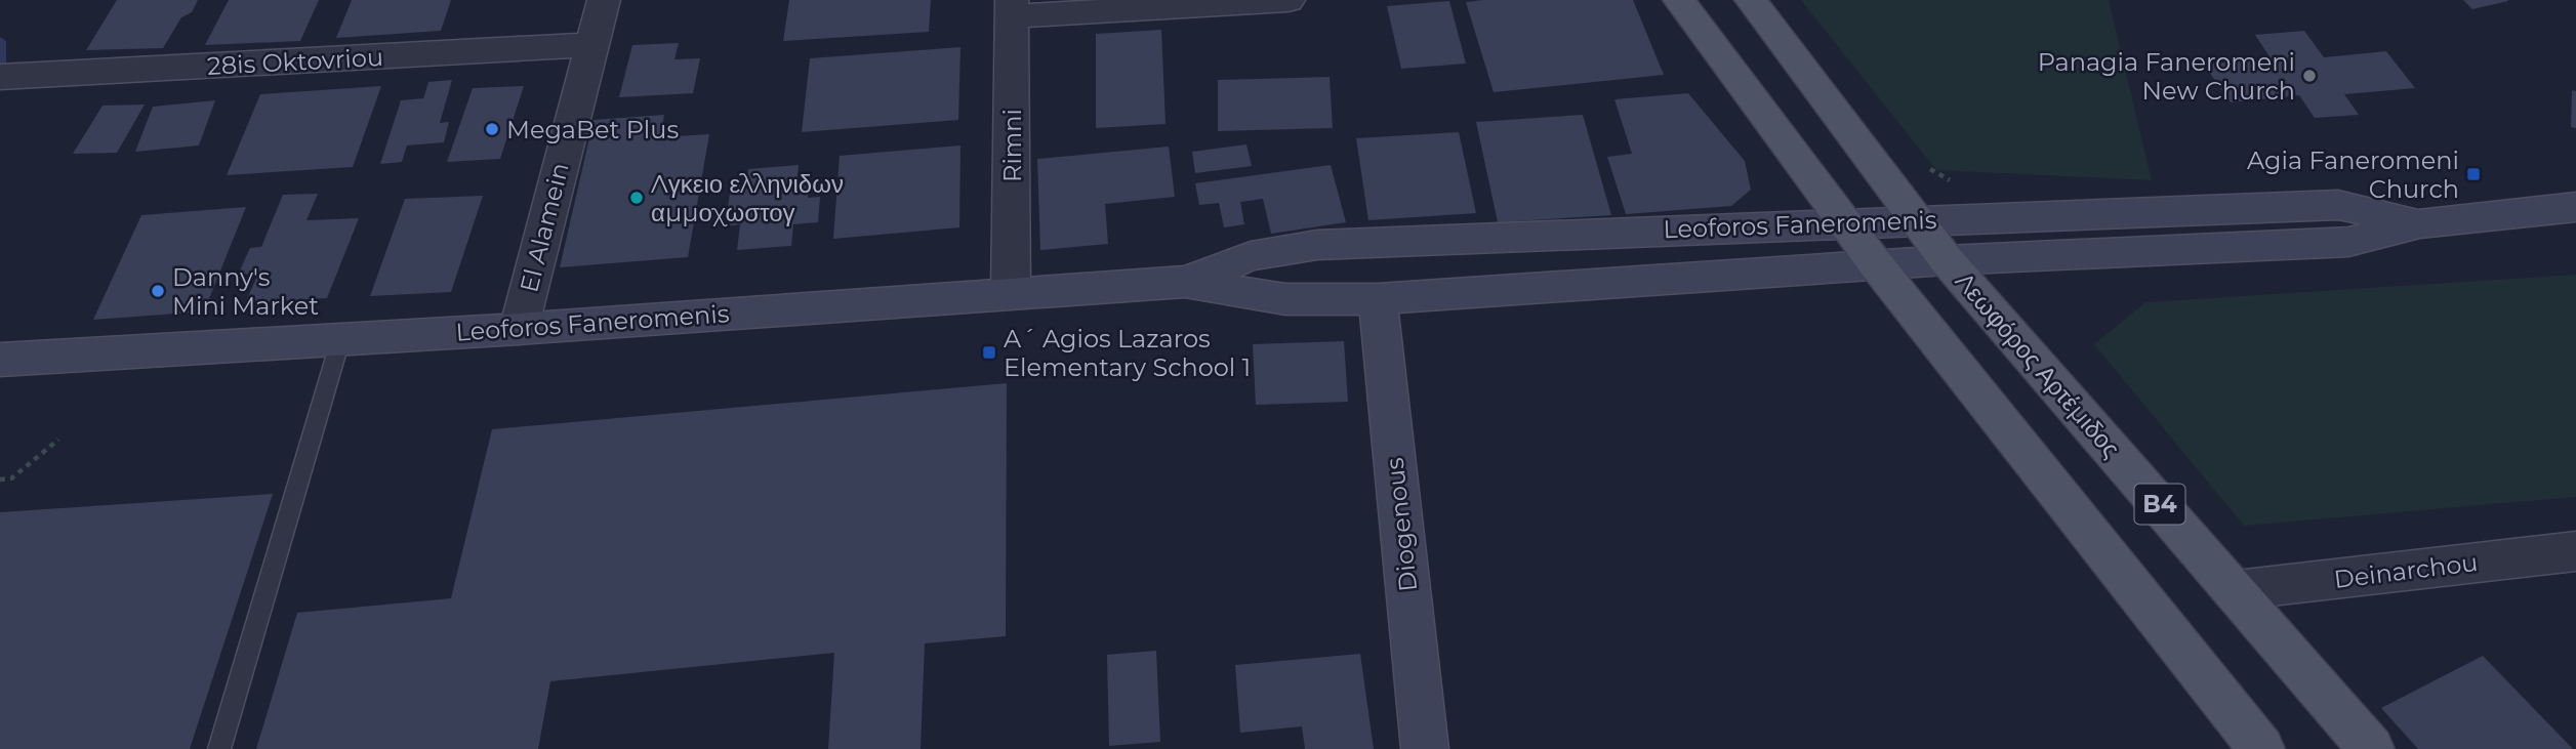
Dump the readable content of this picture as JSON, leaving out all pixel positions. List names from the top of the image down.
{
  "streets": {
    "main road": ["Λεωφόρος Αρτέμιδος", "B4"],
    "street": [
      "28is Oktovriou",
      "Rimni",
      "Leoforos Faneromenis",
      "El Alamein",
      "Diogenous",
      "Deinarchou"
    ]
  },
  "crossings": [
    ["28is Oktovriou", "El Alamein"],
    ["Rimni", "Leoforos Faneromenis"],
    ["Leoforos Faneromenis", "El Alamein"],
    ["Leoforos Faneromenis", "Λεωφόρος Αρτέμιδος"],
    ["Leoforos Faneromenis", "Diogenous"],
    ["Λεωφόρος Αρτέμιδος", "Deinarchou"]
  ],
  "places": {
    "other": [
      "Panagia Faneromeni New Church",
      "MegaBet Plus",
      "Λγκειο ελληνιδων αμμοχωστογ",
      "Danny's Mini Market"
    ],
    "transit": ["Agia Faneromeni Church", "A´ Agios Lazaros Elementary School 1"]
  }
}
